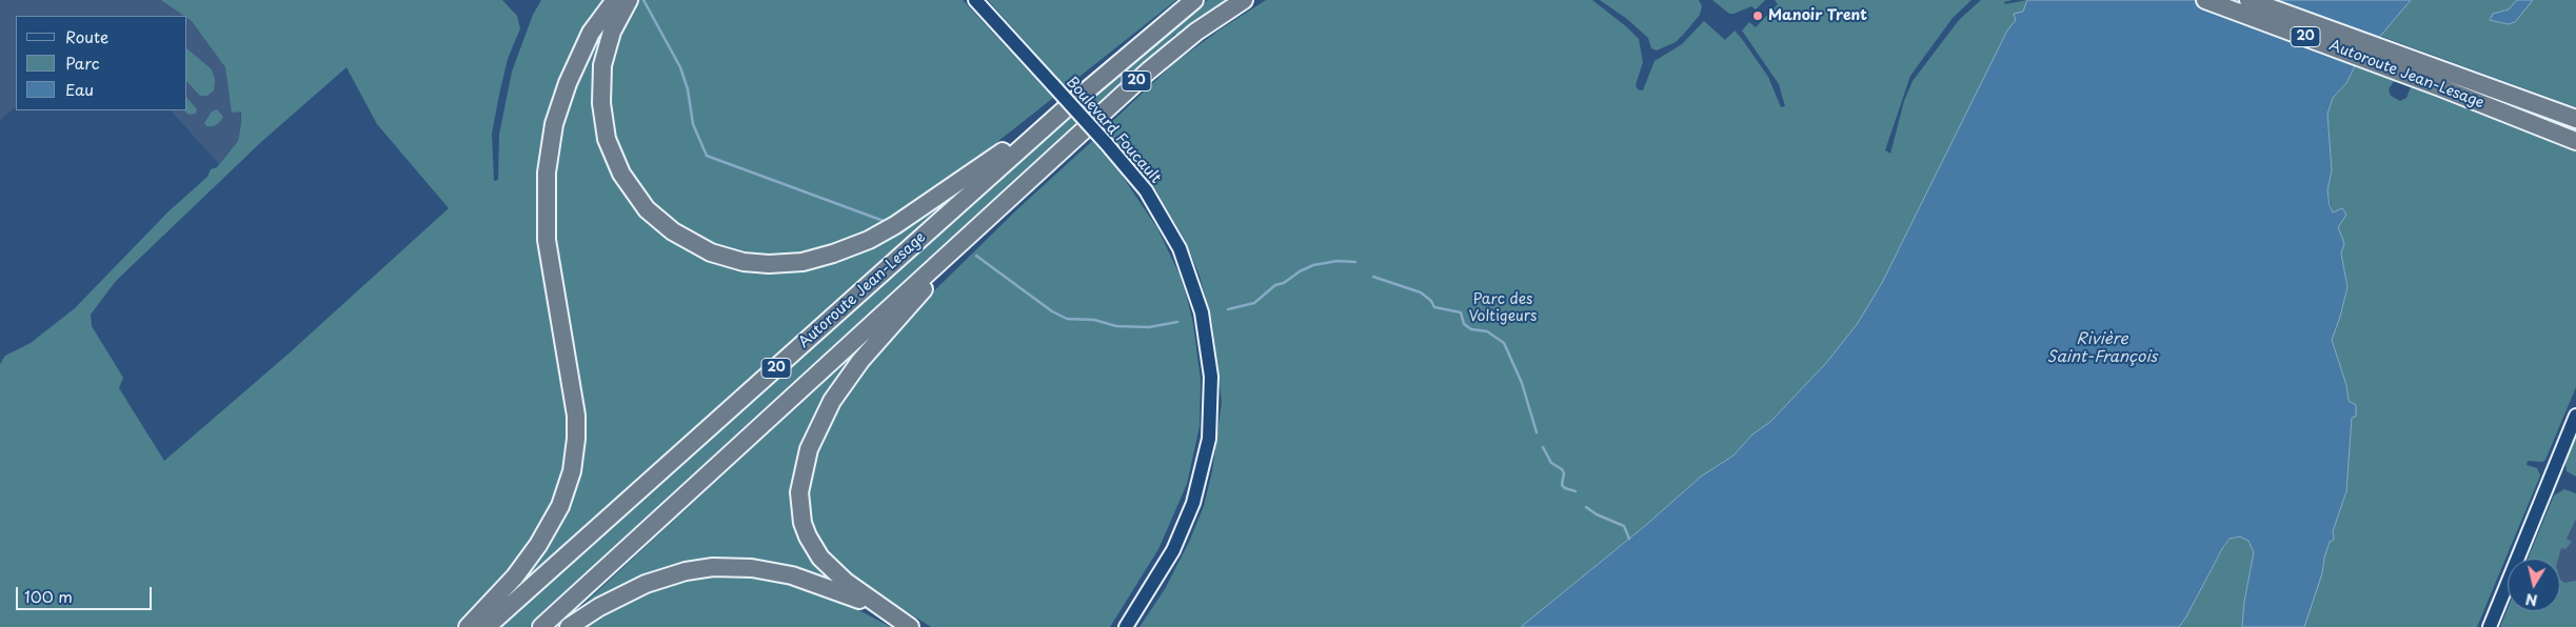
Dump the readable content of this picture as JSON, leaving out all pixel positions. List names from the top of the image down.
{
  "streets": {
    "highway": ["20", "Autoroute Jean-Lesage"],
    "street": ["Boulevard Foucault"]
  },
  "water": ["Rivière Saint-François"],
  "parks": ["Parc des Voltigeurs"],
  "places": ["Manoir Trent"],
  "legend": ["Route", "Parc", "Eau"],
  "scale_bar": "100 m",
  "north": "bottom"
}
